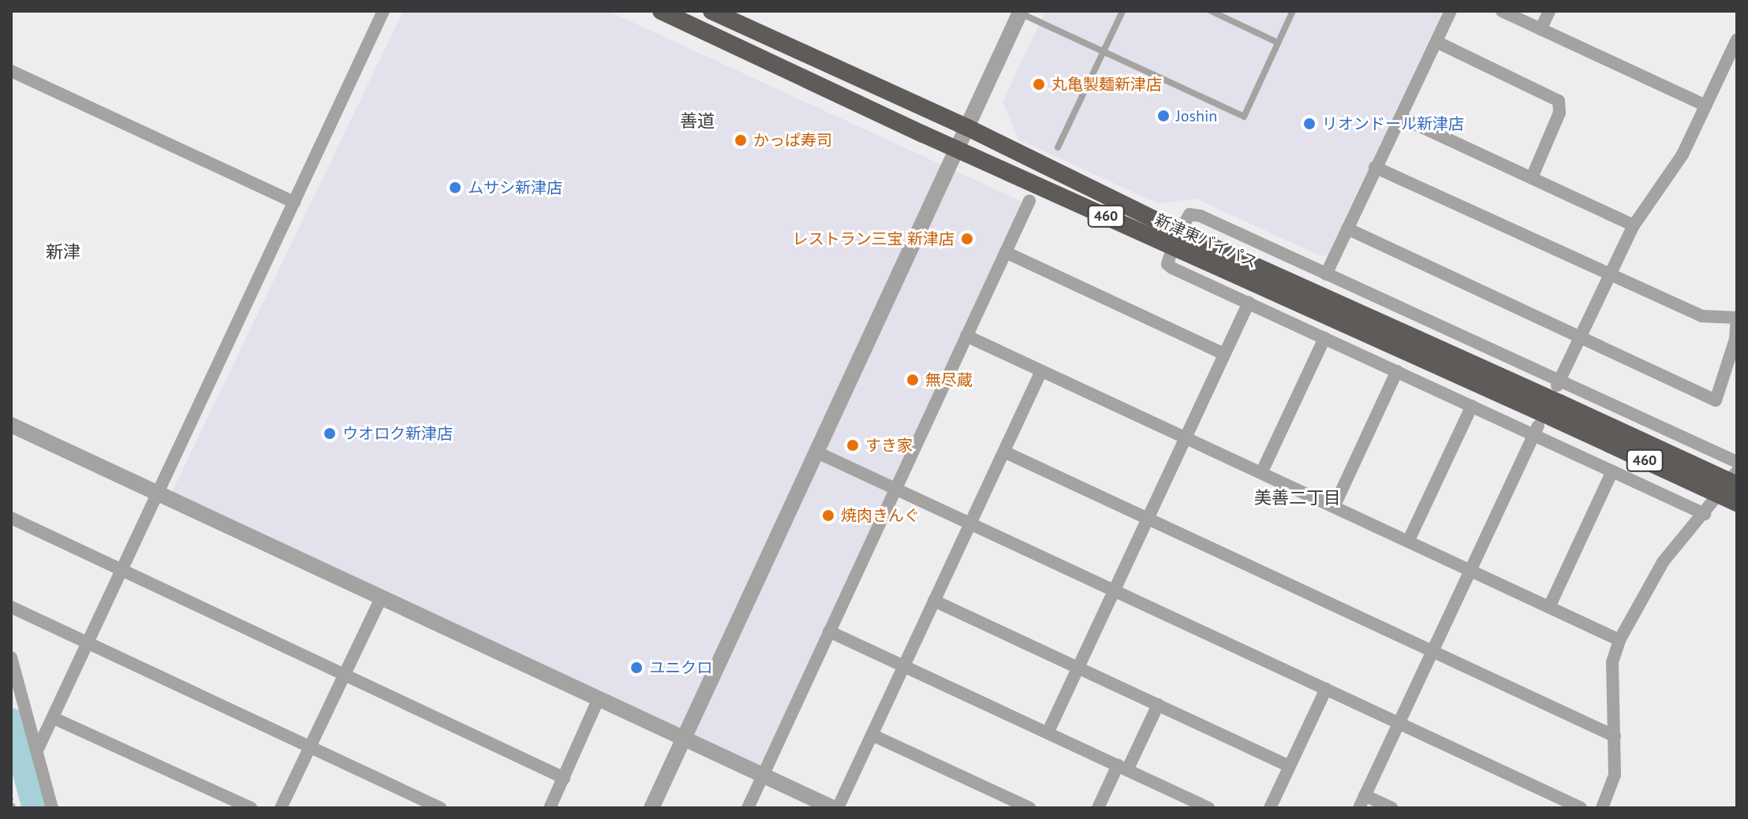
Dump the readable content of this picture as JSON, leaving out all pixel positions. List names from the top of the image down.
{
  "streets": {
    "highway": ["460", "新津東バイパス"]
  },
  "districts": ["善道", "新津", "美善二丁目"],
  "places": [
    "丸亀製麺新津店",
    "Joshin",
    "リオンドール新津店",
    "かっぱ寿司",
    "ムサシ新津店",
    "レストラン三宝 新津店",
    "無尽蔵",
    "ウオロク新津店",
    "すき家",
    "焼肉きんぐ",
    "ユニクロ"
  ]
}
